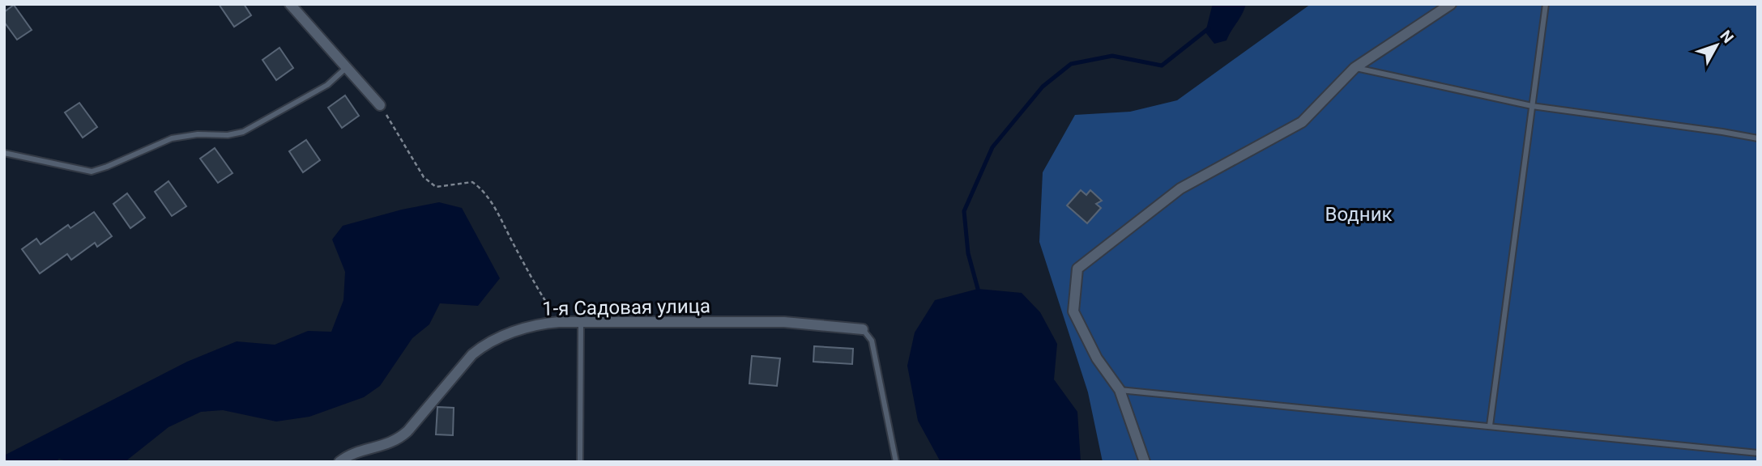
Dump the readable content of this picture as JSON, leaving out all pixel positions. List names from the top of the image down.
{
  "streets": {
    "street": ["1-я Садовая улица"]
  },
  "parks": ["Водник"],
  "north": "top right"
}
